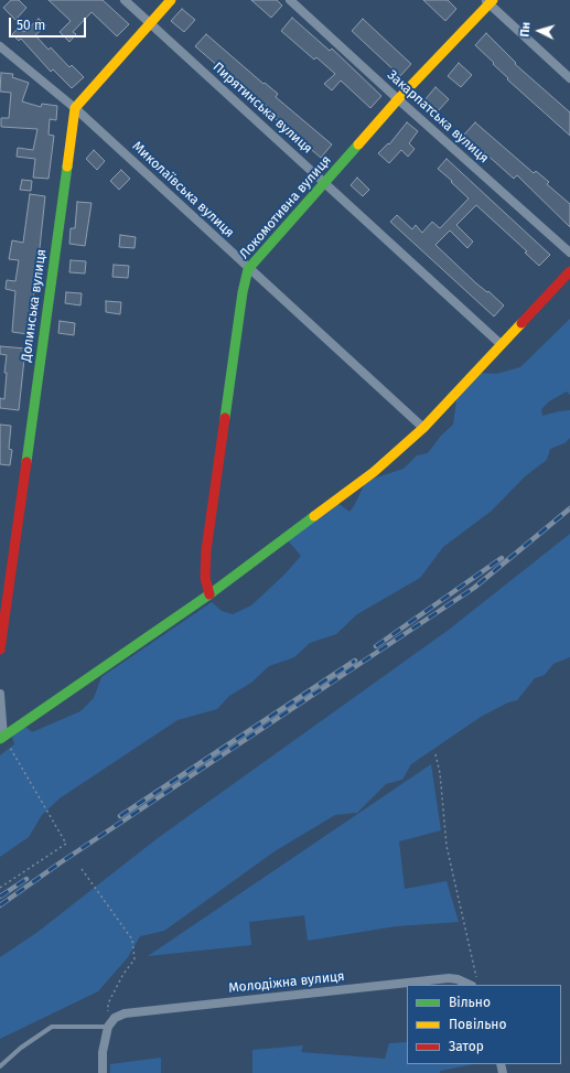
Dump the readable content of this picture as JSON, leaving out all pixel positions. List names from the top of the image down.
{
  "streets": {
    "street": [
      "Пирятинська вулиця",
      "Закарпатська вулиця",
      "Миколаївська вулиця",
      "Локомотивна вулиця",
      "Долинська вулиця",
      "Молодіжна вулиця"
    ]
  },
  "crossings": [
    ["Пирятинська вулиця", "Локомотивна вулиця"],
    ["Закарпатська вулиця", "Локомотивна вулиця"],
    ["Миколаївська вулиця", "Локомотивна вулиця"],
    ["Миколаївська вулиця", "Долинська вулиця"]
  ],
  "legend": ["Вільно", "Повільно", "Затор"],
  "scale_bar": "50 m",
  "north": "left"
}
